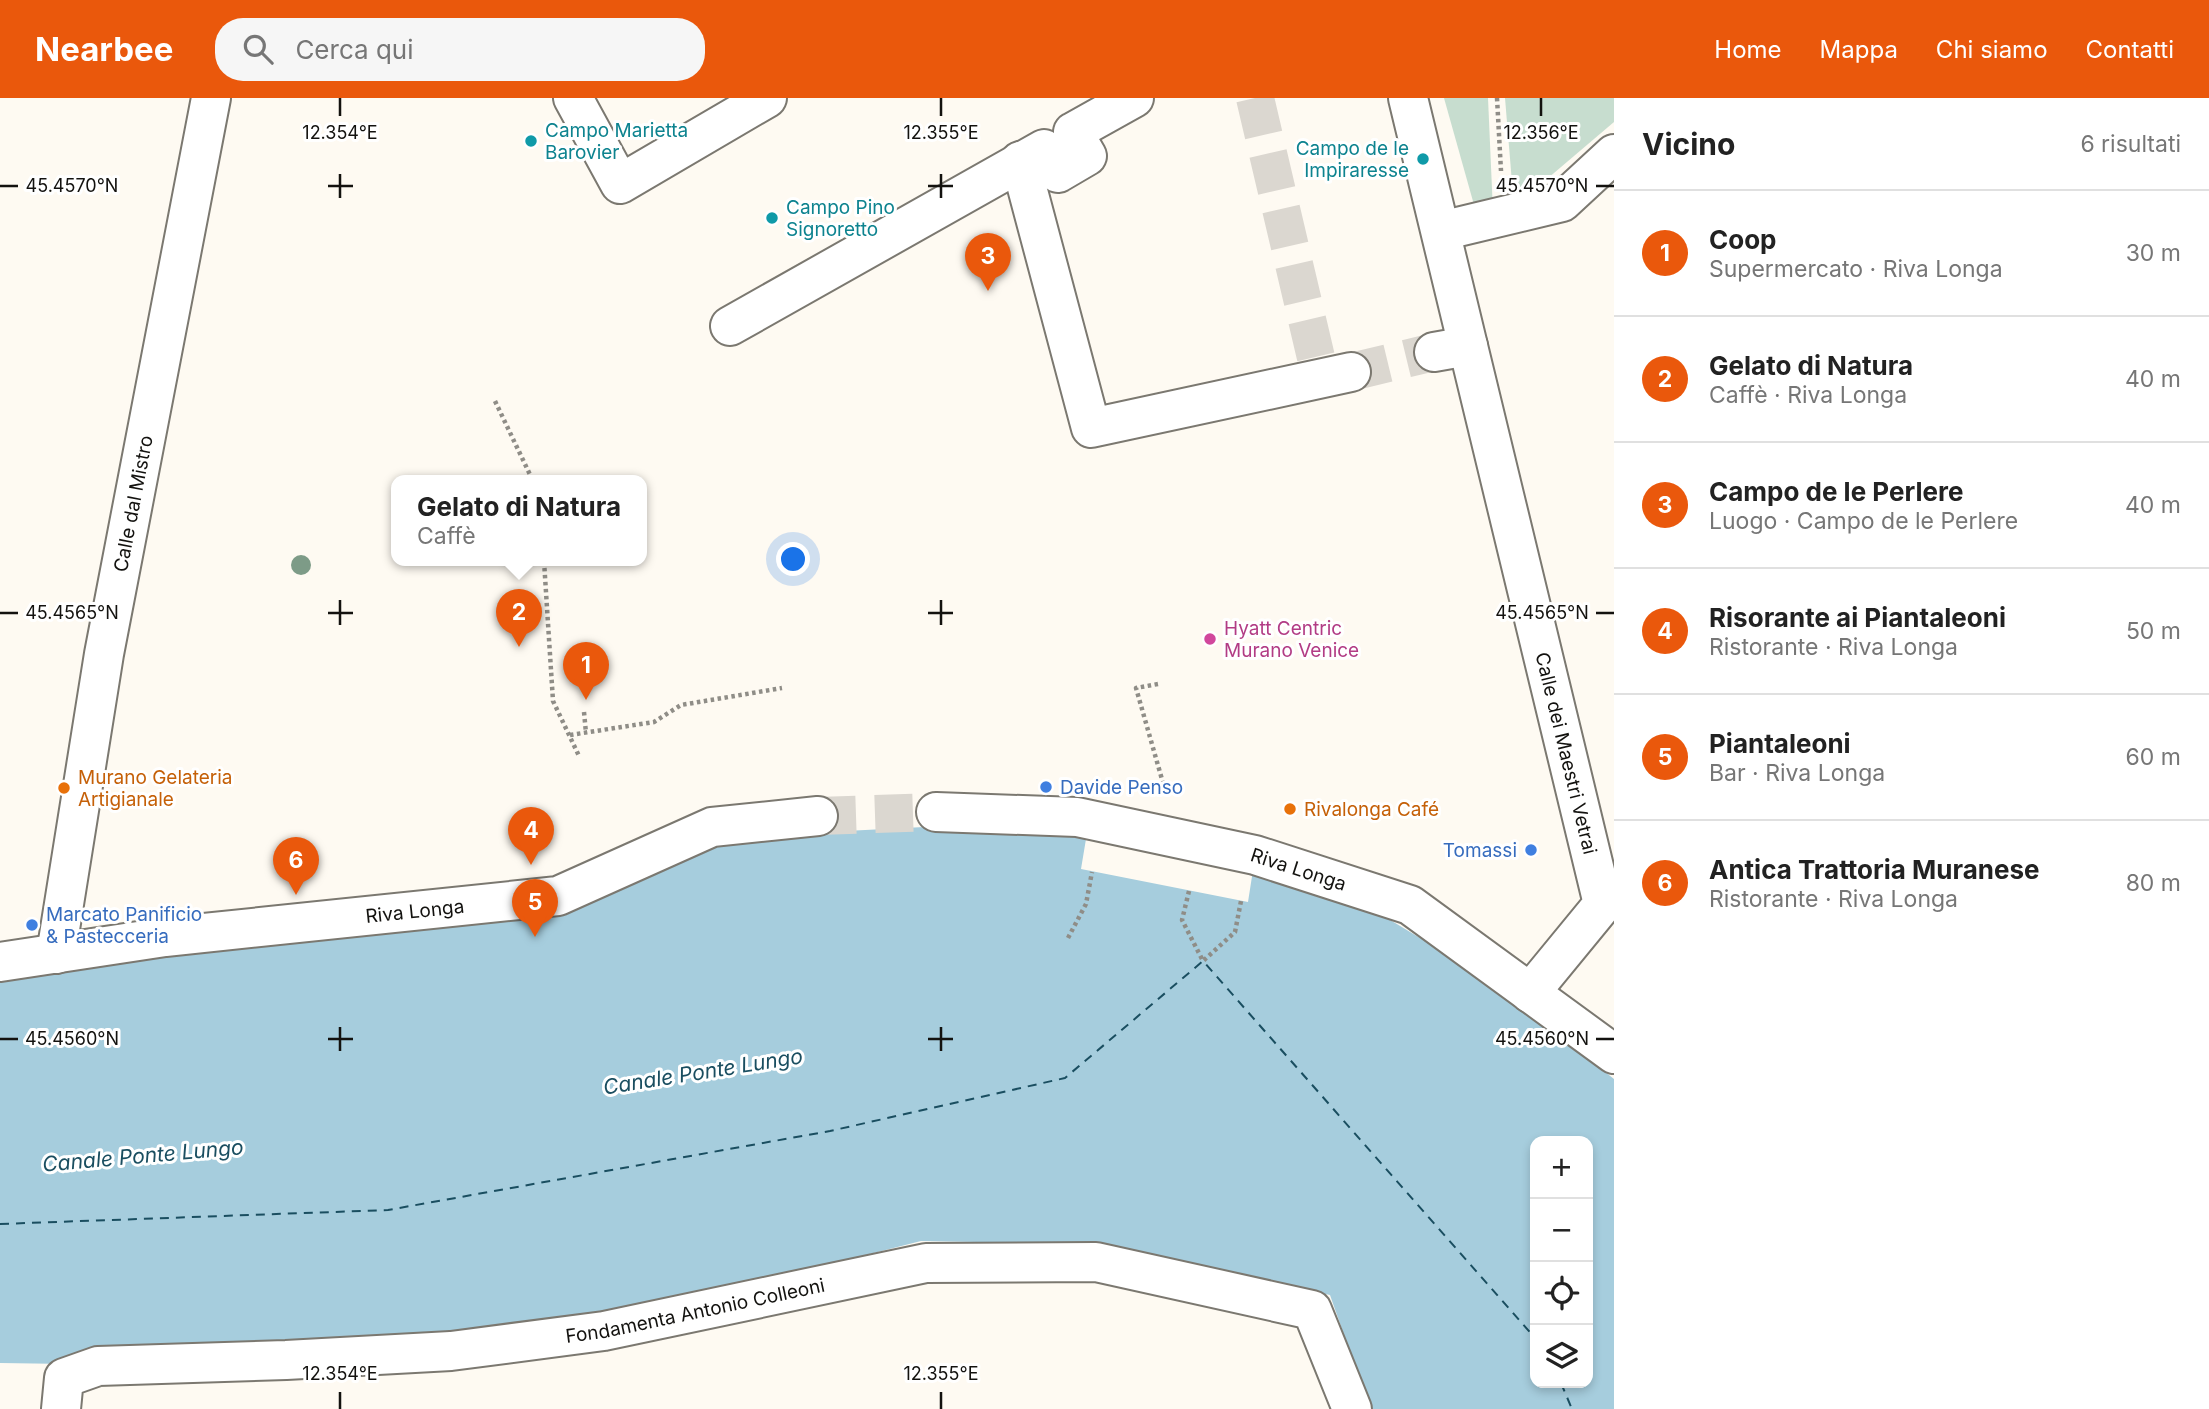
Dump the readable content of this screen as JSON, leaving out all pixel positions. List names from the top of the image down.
{
  "streets": {
    "street": [
      "Calle dal Mistro",
      "Calle dei Maestri Vetrai",
      "Riva Longa",
      "Fondamenta Antonio Colleoni"
    ]
  },
  "crossings": [
    ["Calle dal Mistro", "Riva Longa"],
    ["Calle dei Maestri Vetrai", "Riva Longa"]
  ],
  "water": ["Canale Ponte Lungo"],
  "places": [
    "Campo Marietta Barovier",
    "Campo de le Impiraresse",
    "Campo Pino Signoretto",
    "Hyatt Centric Murano Venice",
    "Davide Penso",
    "Murano Gelateria Artigianale",
    "Rivalonga Café",
    "Tomassi",
    "Marcato Panificio & Pastecceria"
  ],
  "page": {
    "header": "Nearbee",
    "search": "Cerca qui",
    "nav": [
      "Home",
      "Mappa",
      "Chi siamo",
      "Contatti"
    ],
    "heading": ["Vicino", "6 risultati"],
    "list": [
      {
        "mark": "1",
        "name": "Coop",
        "note": "Supermercato · Riva Longa",
        "value": "30 m"
      },
      {
        "mark": "2",
        "name": "Gelato di Natura",
        "note": "Caffè · Riva Longa",
        "value": "40 m"
      },
      {
        "mark": "3",
        "name": "Campo de le Perlere",
        "note": "Luogo · Campo de le Perlere",
        "value": "40 m"
      },
      {
        "mark": "4",
        "name": "Risorante ai Piantaleoni",
        "note": "Ristorante · Riva Longa",
        "value": "50 m"
      },
      {
        "mark": "5",
        "name": "Piantaleoni",
        "note": "Bar · Riva Longa",
        "value": "60 m"
      },
      {
        "mark": "6",
        "name": "Antica Trattoria Muranese",
        "note": "Ristorante · Riva Longa",
        "value": "80 m"
      }
    ],
    "pins": [
      "3",
      "2",
      "1",
      "4",
      "6",
      "5"
    ],
    "popup": ["Gelato di Natura", "Caffè"],
    "map_buttons": ["+", "−"]
  },
  "coordinates": [
    "12.354°E",
    "12.355°E",
    "12.356°E",
    "45.4570°N",
    "45.4565°N",
    "45.4560°N"
  ]
}
